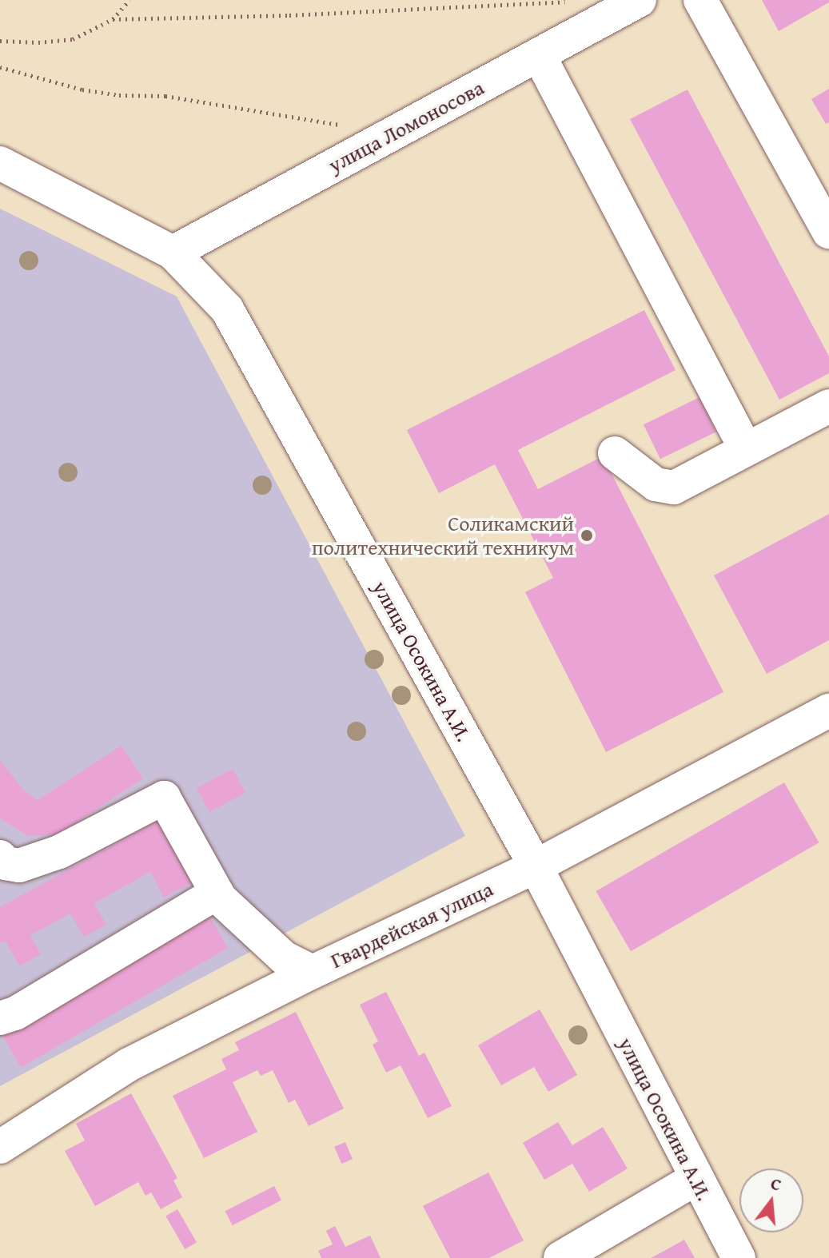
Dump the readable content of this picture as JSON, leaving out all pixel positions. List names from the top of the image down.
{
  "streets": {
    "street": ["улица Ломоносова", "улица Осокина А.И.", "Гвардейская улица"]
  },
  "crossings": [
    ["улица Ломоносова", "улица Осокина А.И."],
    ["улица Осокина А.И.", "Гвардейская улица"]
  ],
  "places": ["Соликамский политехнический техникум"],
  "north": "top"
}
